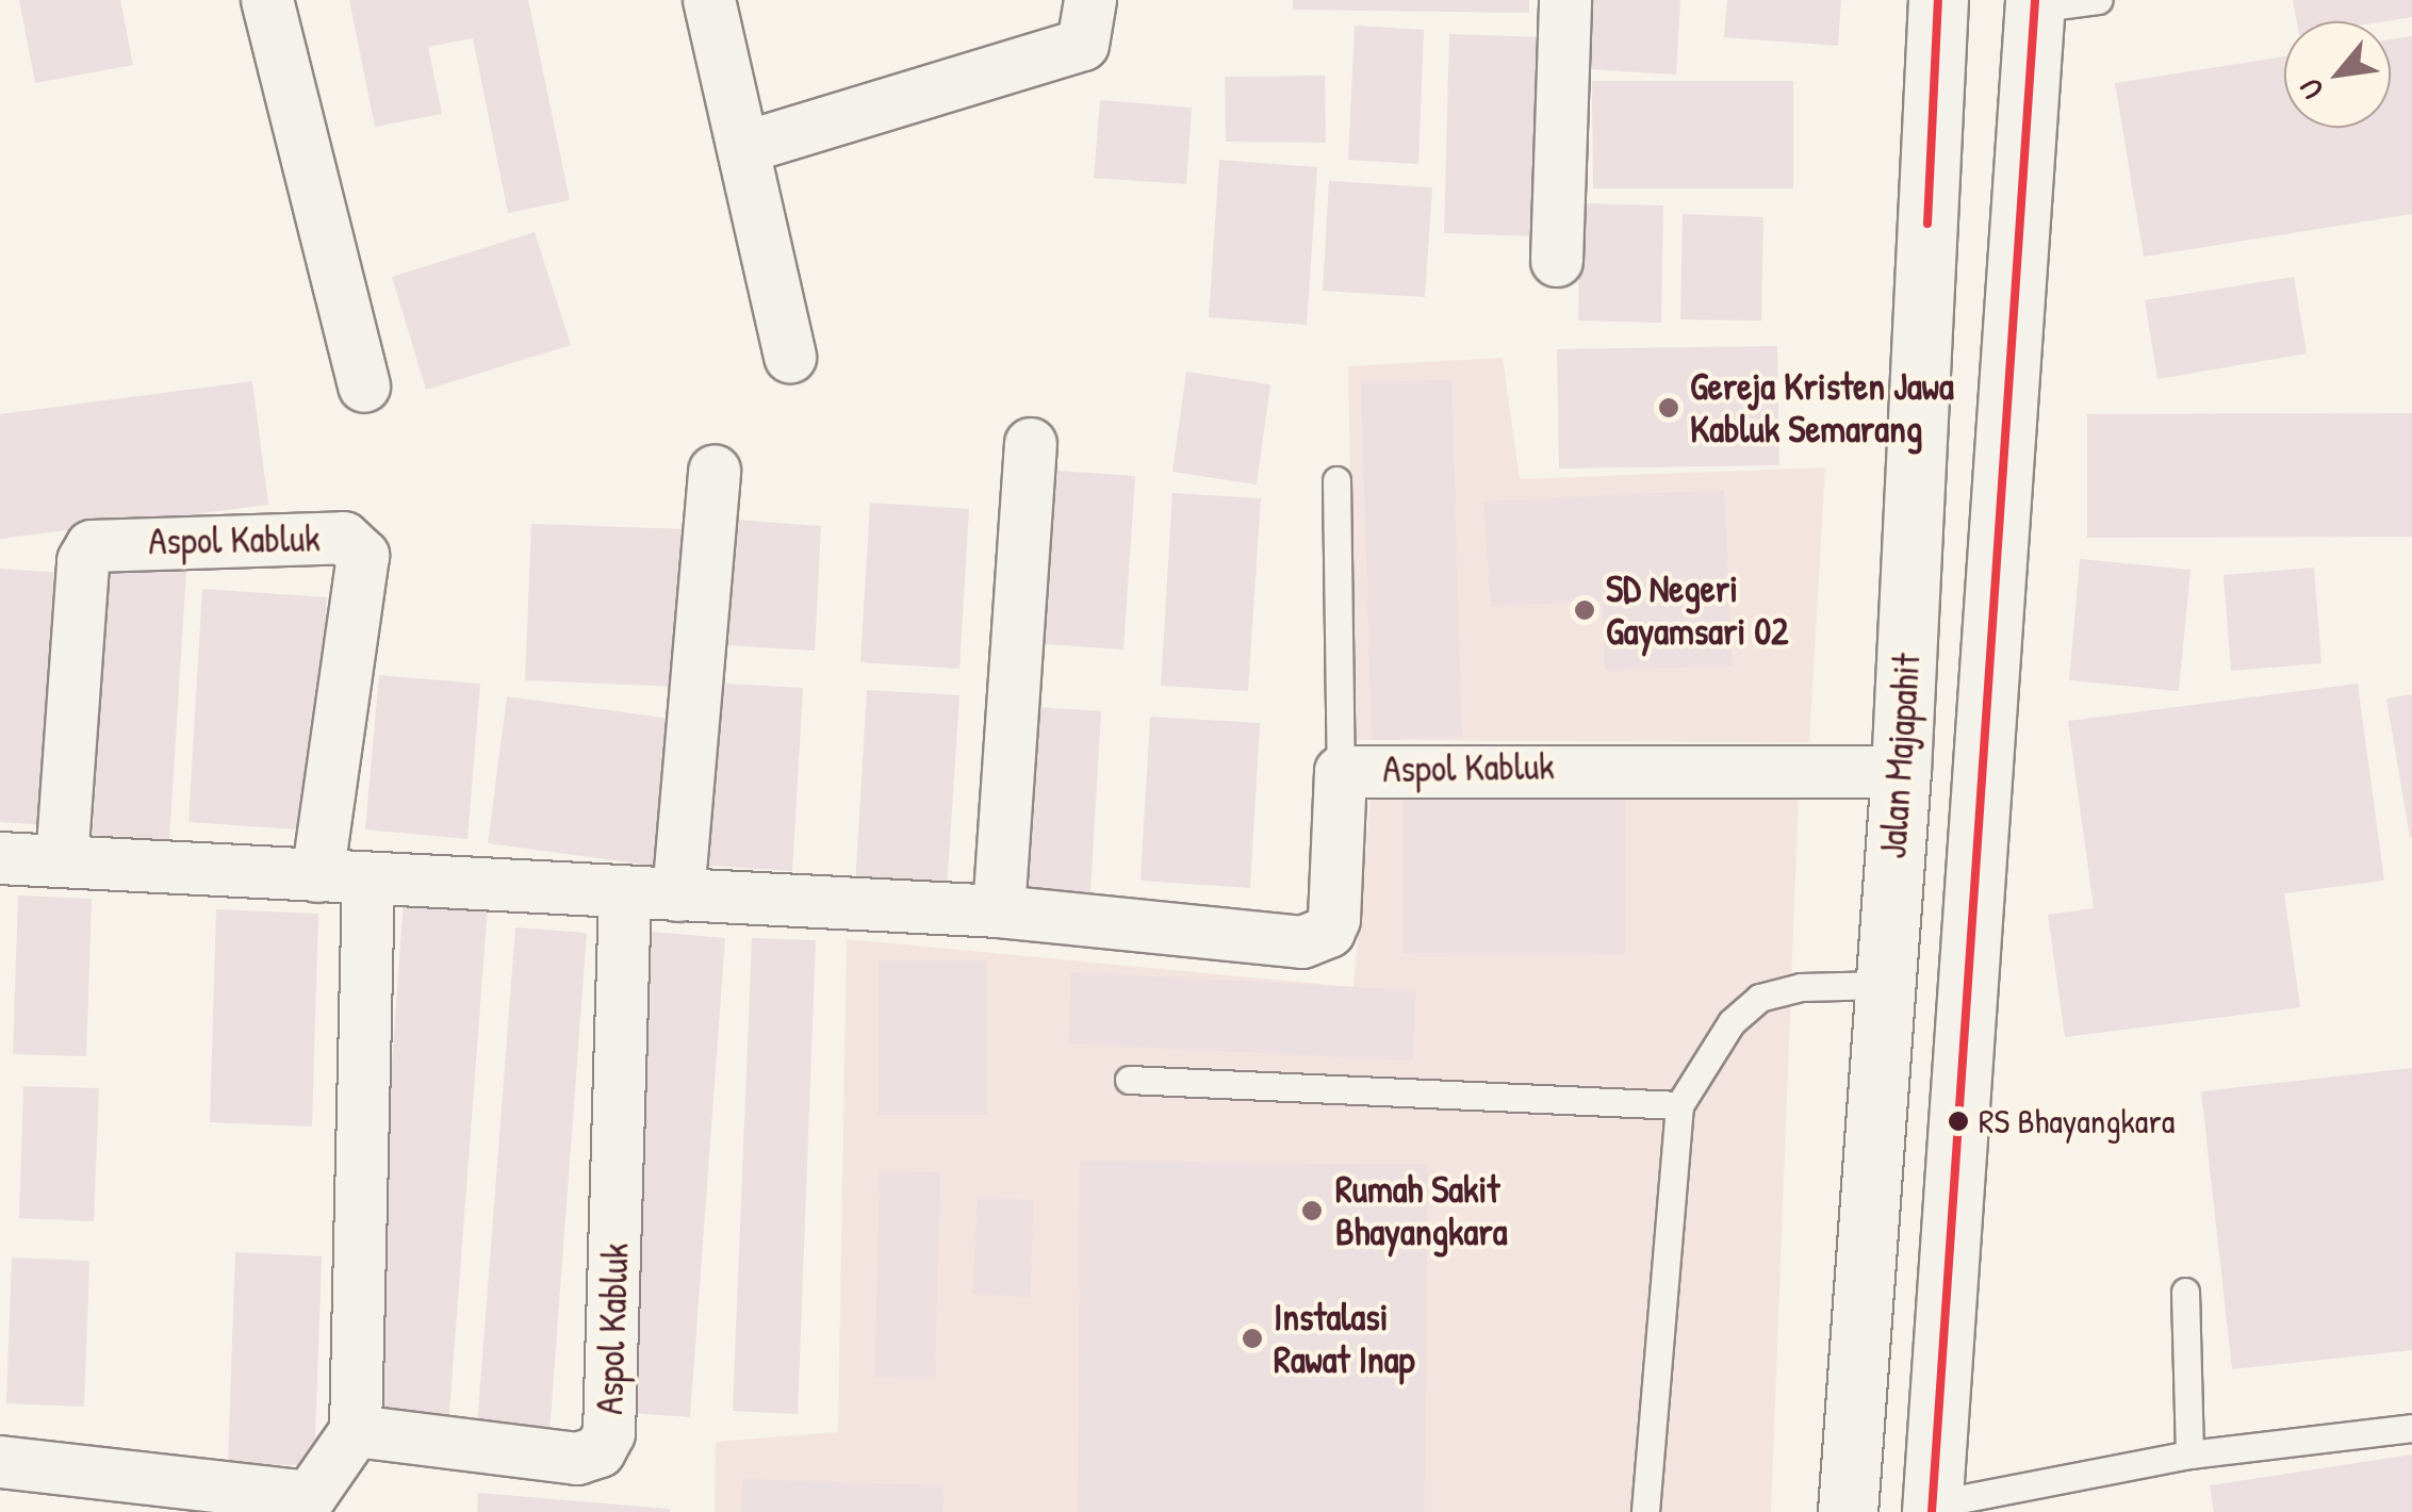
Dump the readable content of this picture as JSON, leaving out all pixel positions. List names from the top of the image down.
{
  "streets": {
    "main road": ["Jalan Majapahit"],
    "street": ["Aspol Kabluk"]
  },
  "crossings": [
    ["Aspol Kabluk", "Jalan Majapahit"]
  ],
  "places": [
    "Gereja Kristen Jawa Kabluk Semarang",
    "SD Negeri Gayamsari 02",
    "RS Bhayangkara",
    "Rumah Sakit Bhayangkara",
    "Instalasi Rawat Inap"
  ],
  "north": "bottom left"
}
